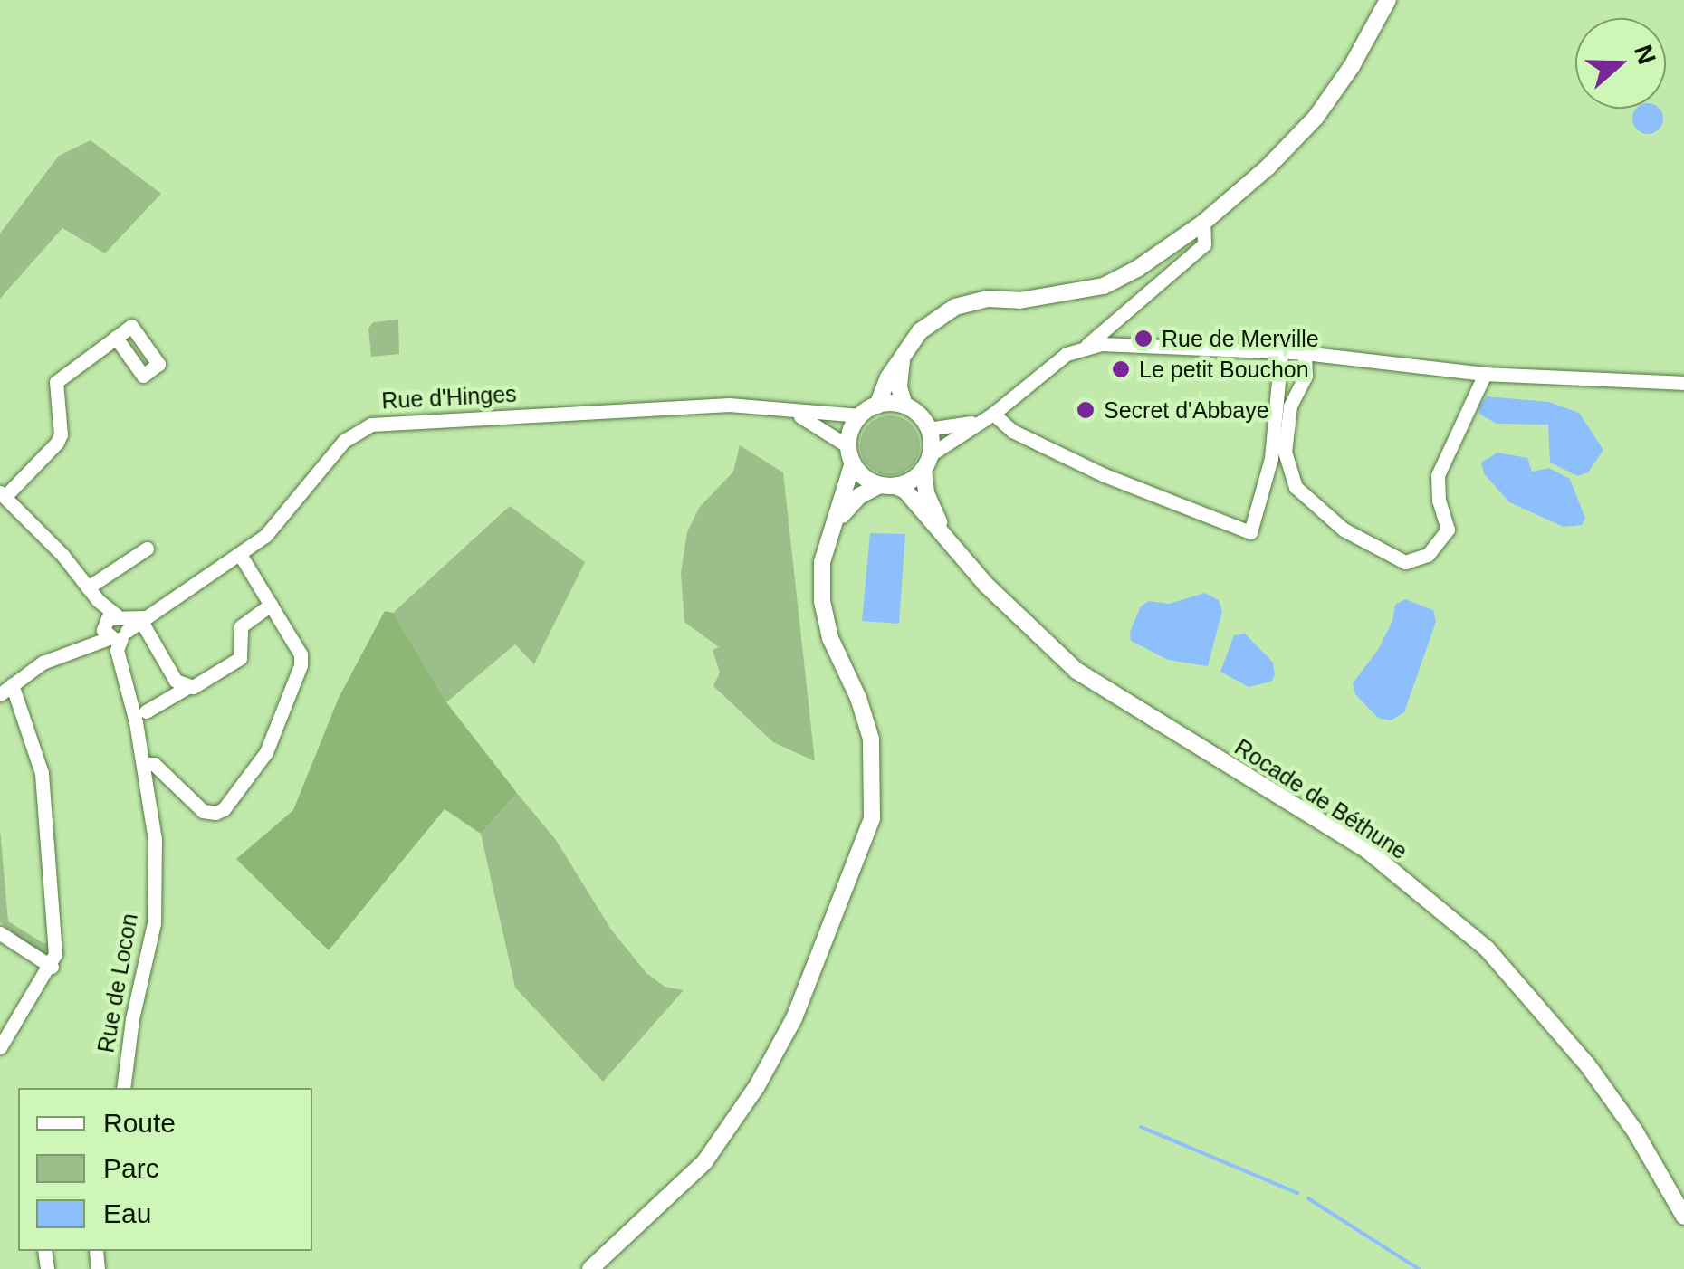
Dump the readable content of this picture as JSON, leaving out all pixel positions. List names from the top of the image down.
{
  "streets": {
    "main road": ["Rocade de Béthune"],
    "street": ["Rue d'Hinges", "Rue de Locon"]
  },
  "crossings": [
    ["Rue d'Hinges", "Rocade de Béthune"],
    ["Rue d'Hinges", "Rue de Locon"]
  ],
  "places": ["Rue de Merville", "Le petit Bouchon", "Secret d'Abbaye"],
  "legend": ["Route", "Parc", "Eau"],
  "north": "right"
}
